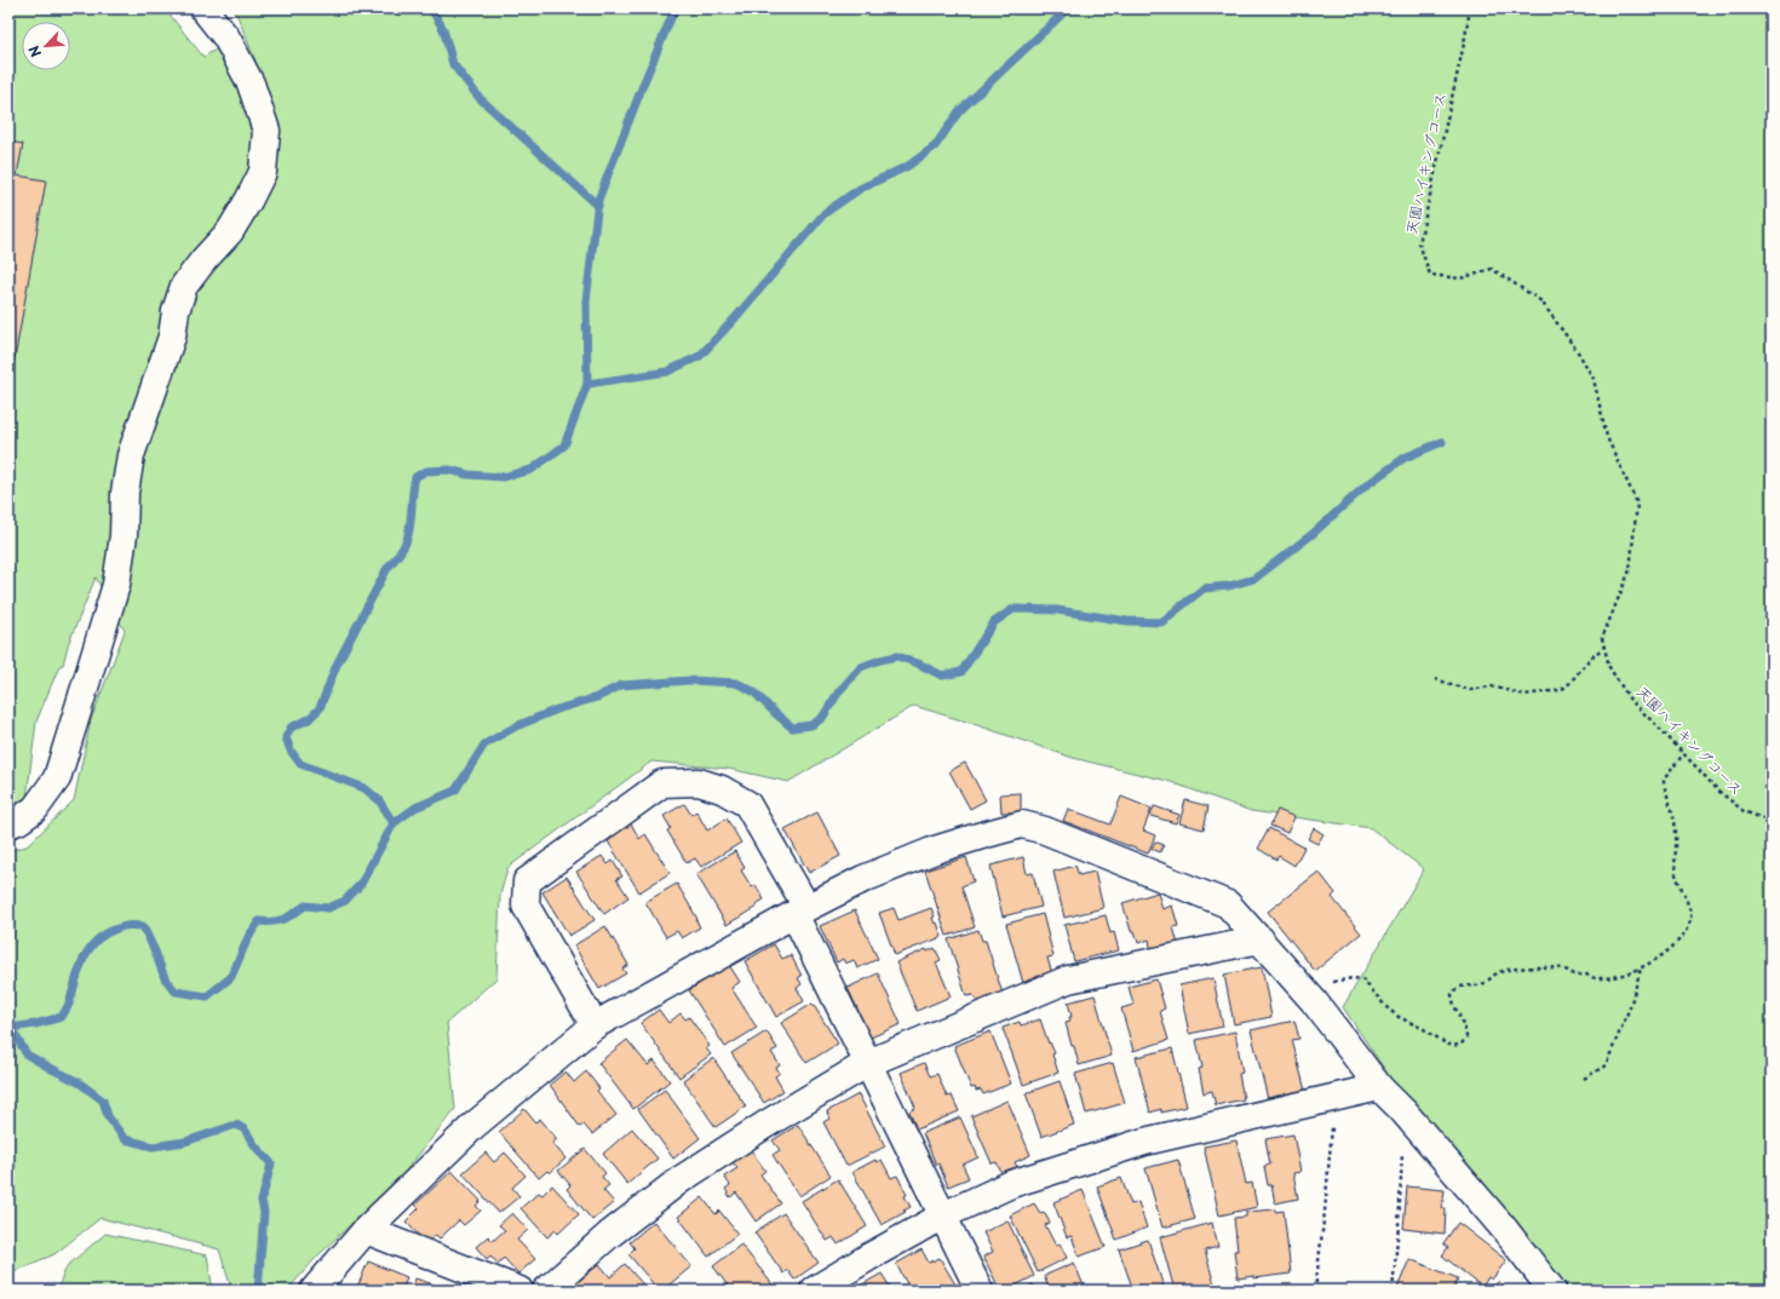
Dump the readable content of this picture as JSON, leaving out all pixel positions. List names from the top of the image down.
{
  "streets": {
    "path": ["天園ハイキングコース"]
  },
  "north": "bottom left"
}
